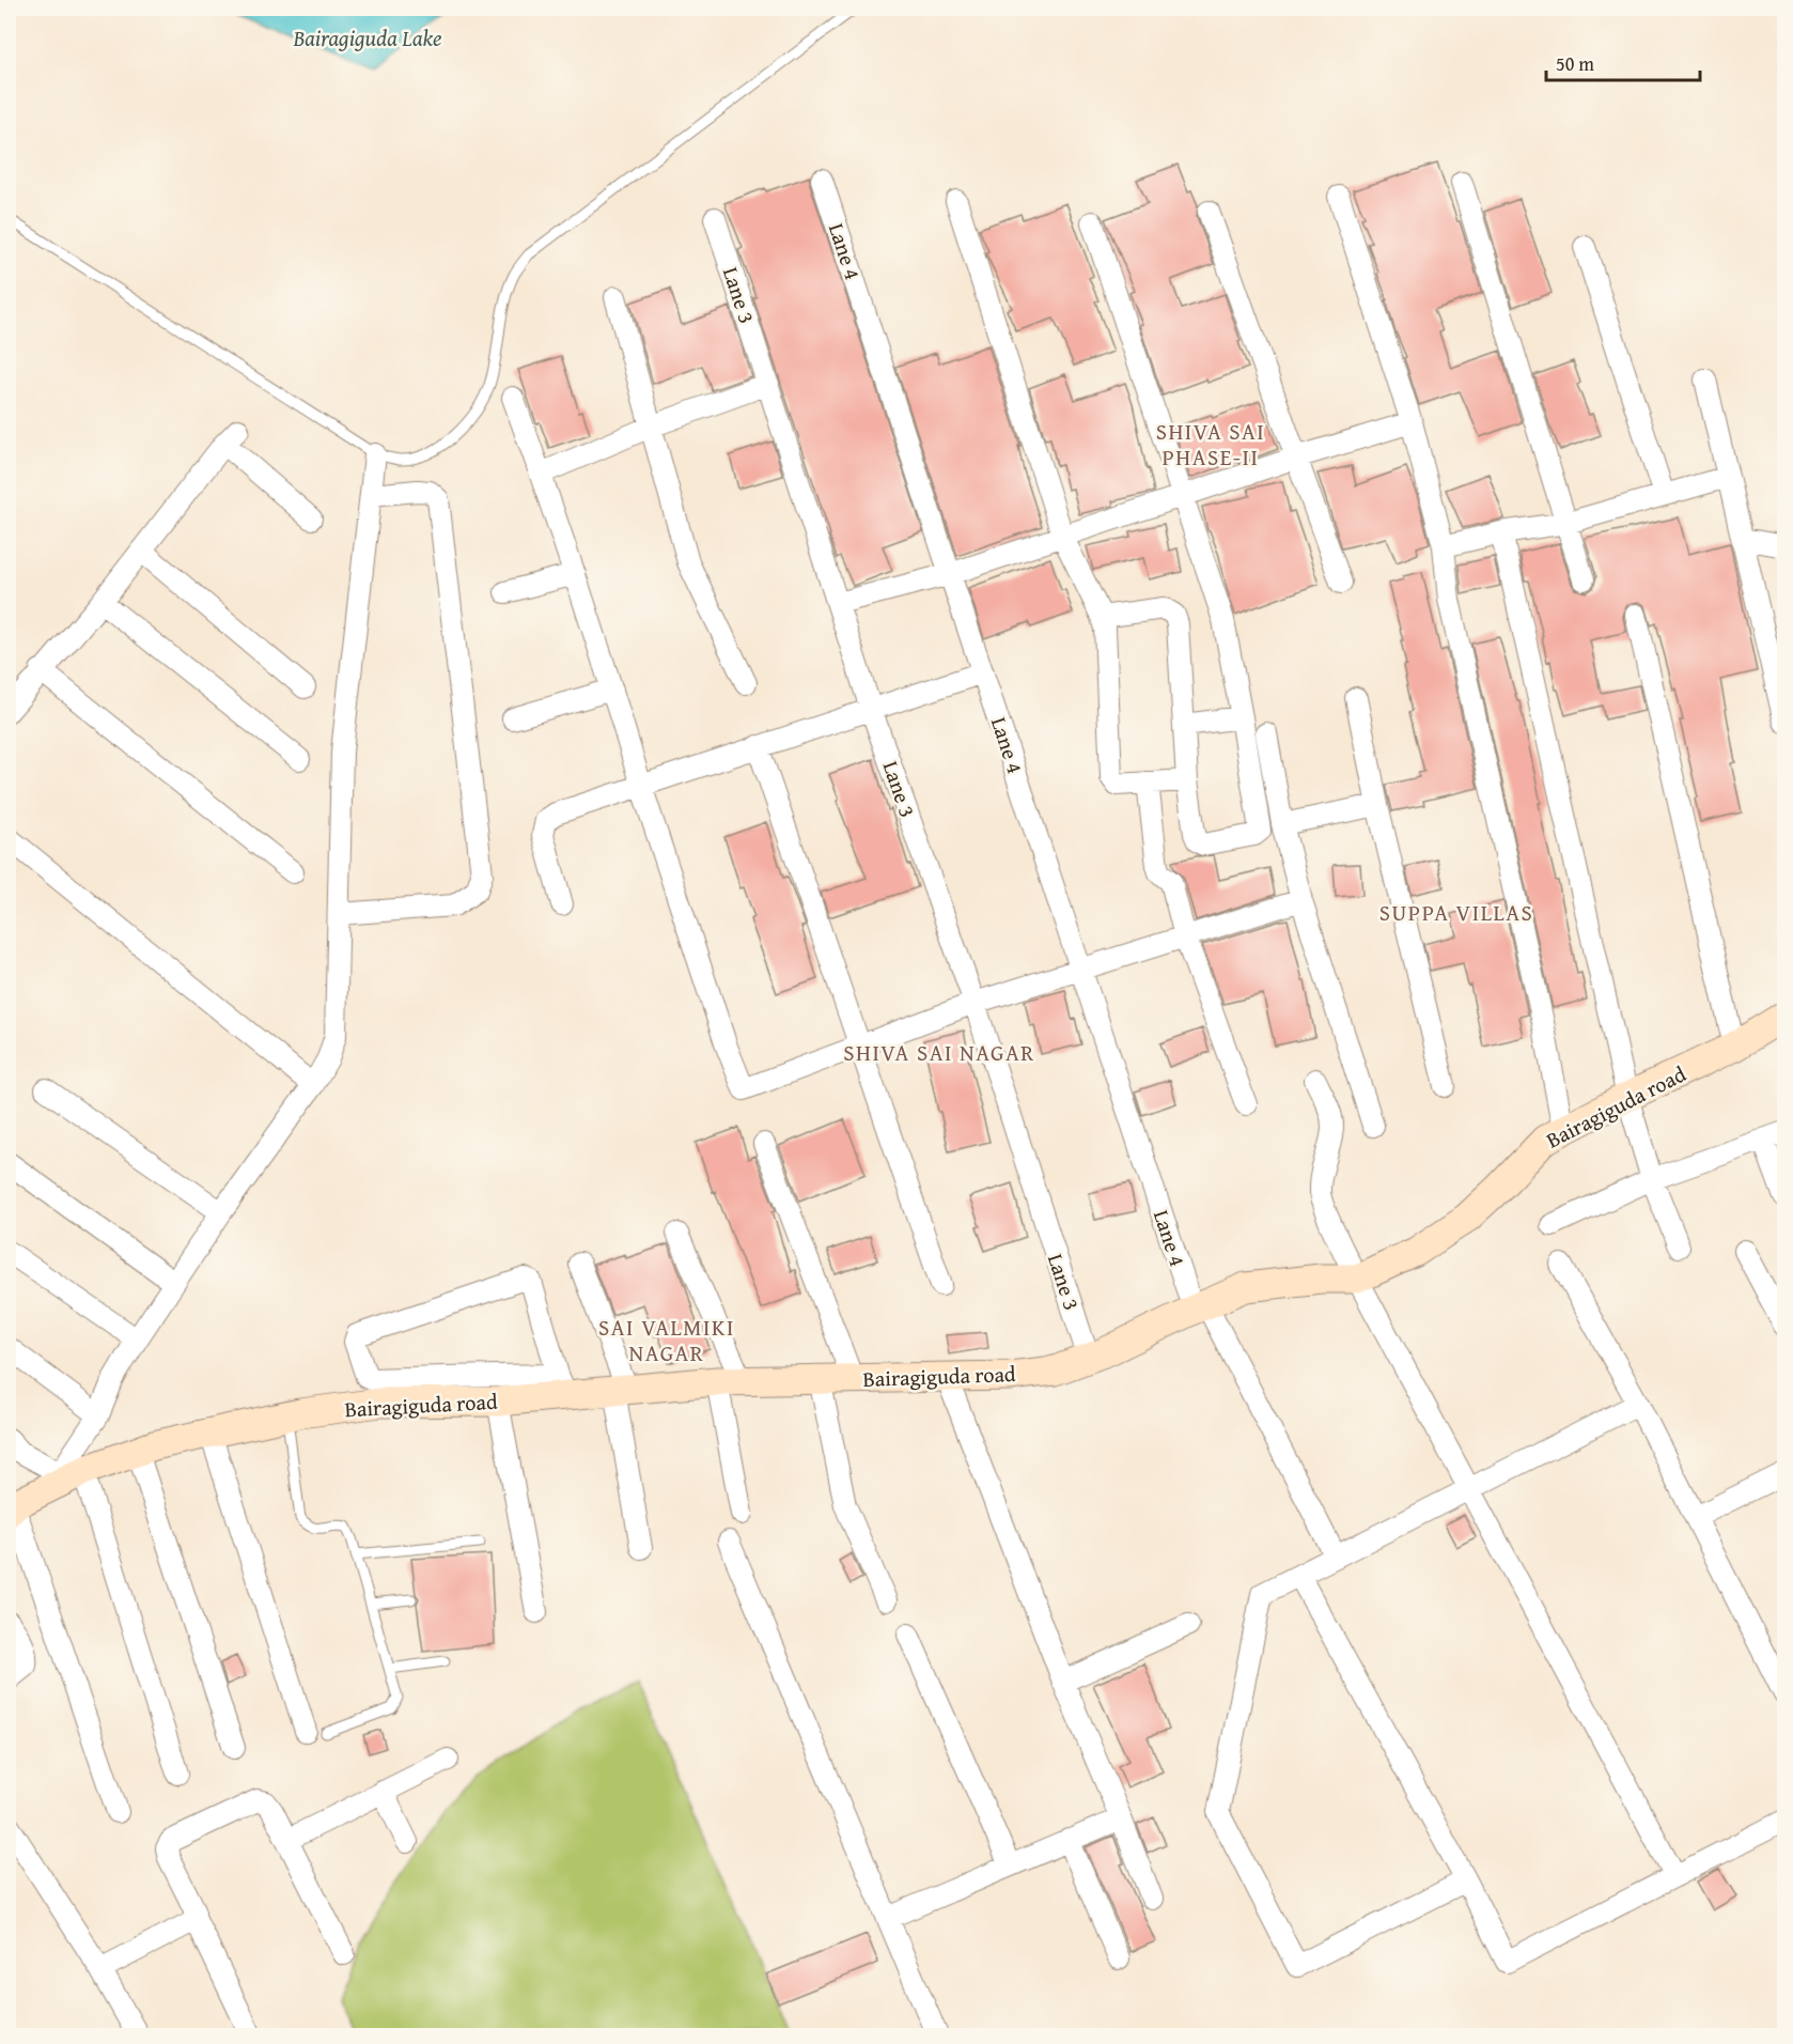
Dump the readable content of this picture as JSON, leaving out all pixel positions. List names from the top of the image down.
{
  "streets": {
    "street": ["Lane 4", "Lane 3", "Bairagiguda road"]
  },
  "crossings": [
    ["Lane 4", "Bairagiguda road"],
    ["Lane 3", "Bairagiguda road"]
  ],
  "districts": [
    "SHIVA SAI PHASE-II",
    "SUPPA VILLAS",
    "SHIVA SAI NAGAR",
    "SAI VALMIKI NAGAR"
  ],
  "water": ["Bairagiguda Lake"],
  "scale_bar": "50 m"
}
